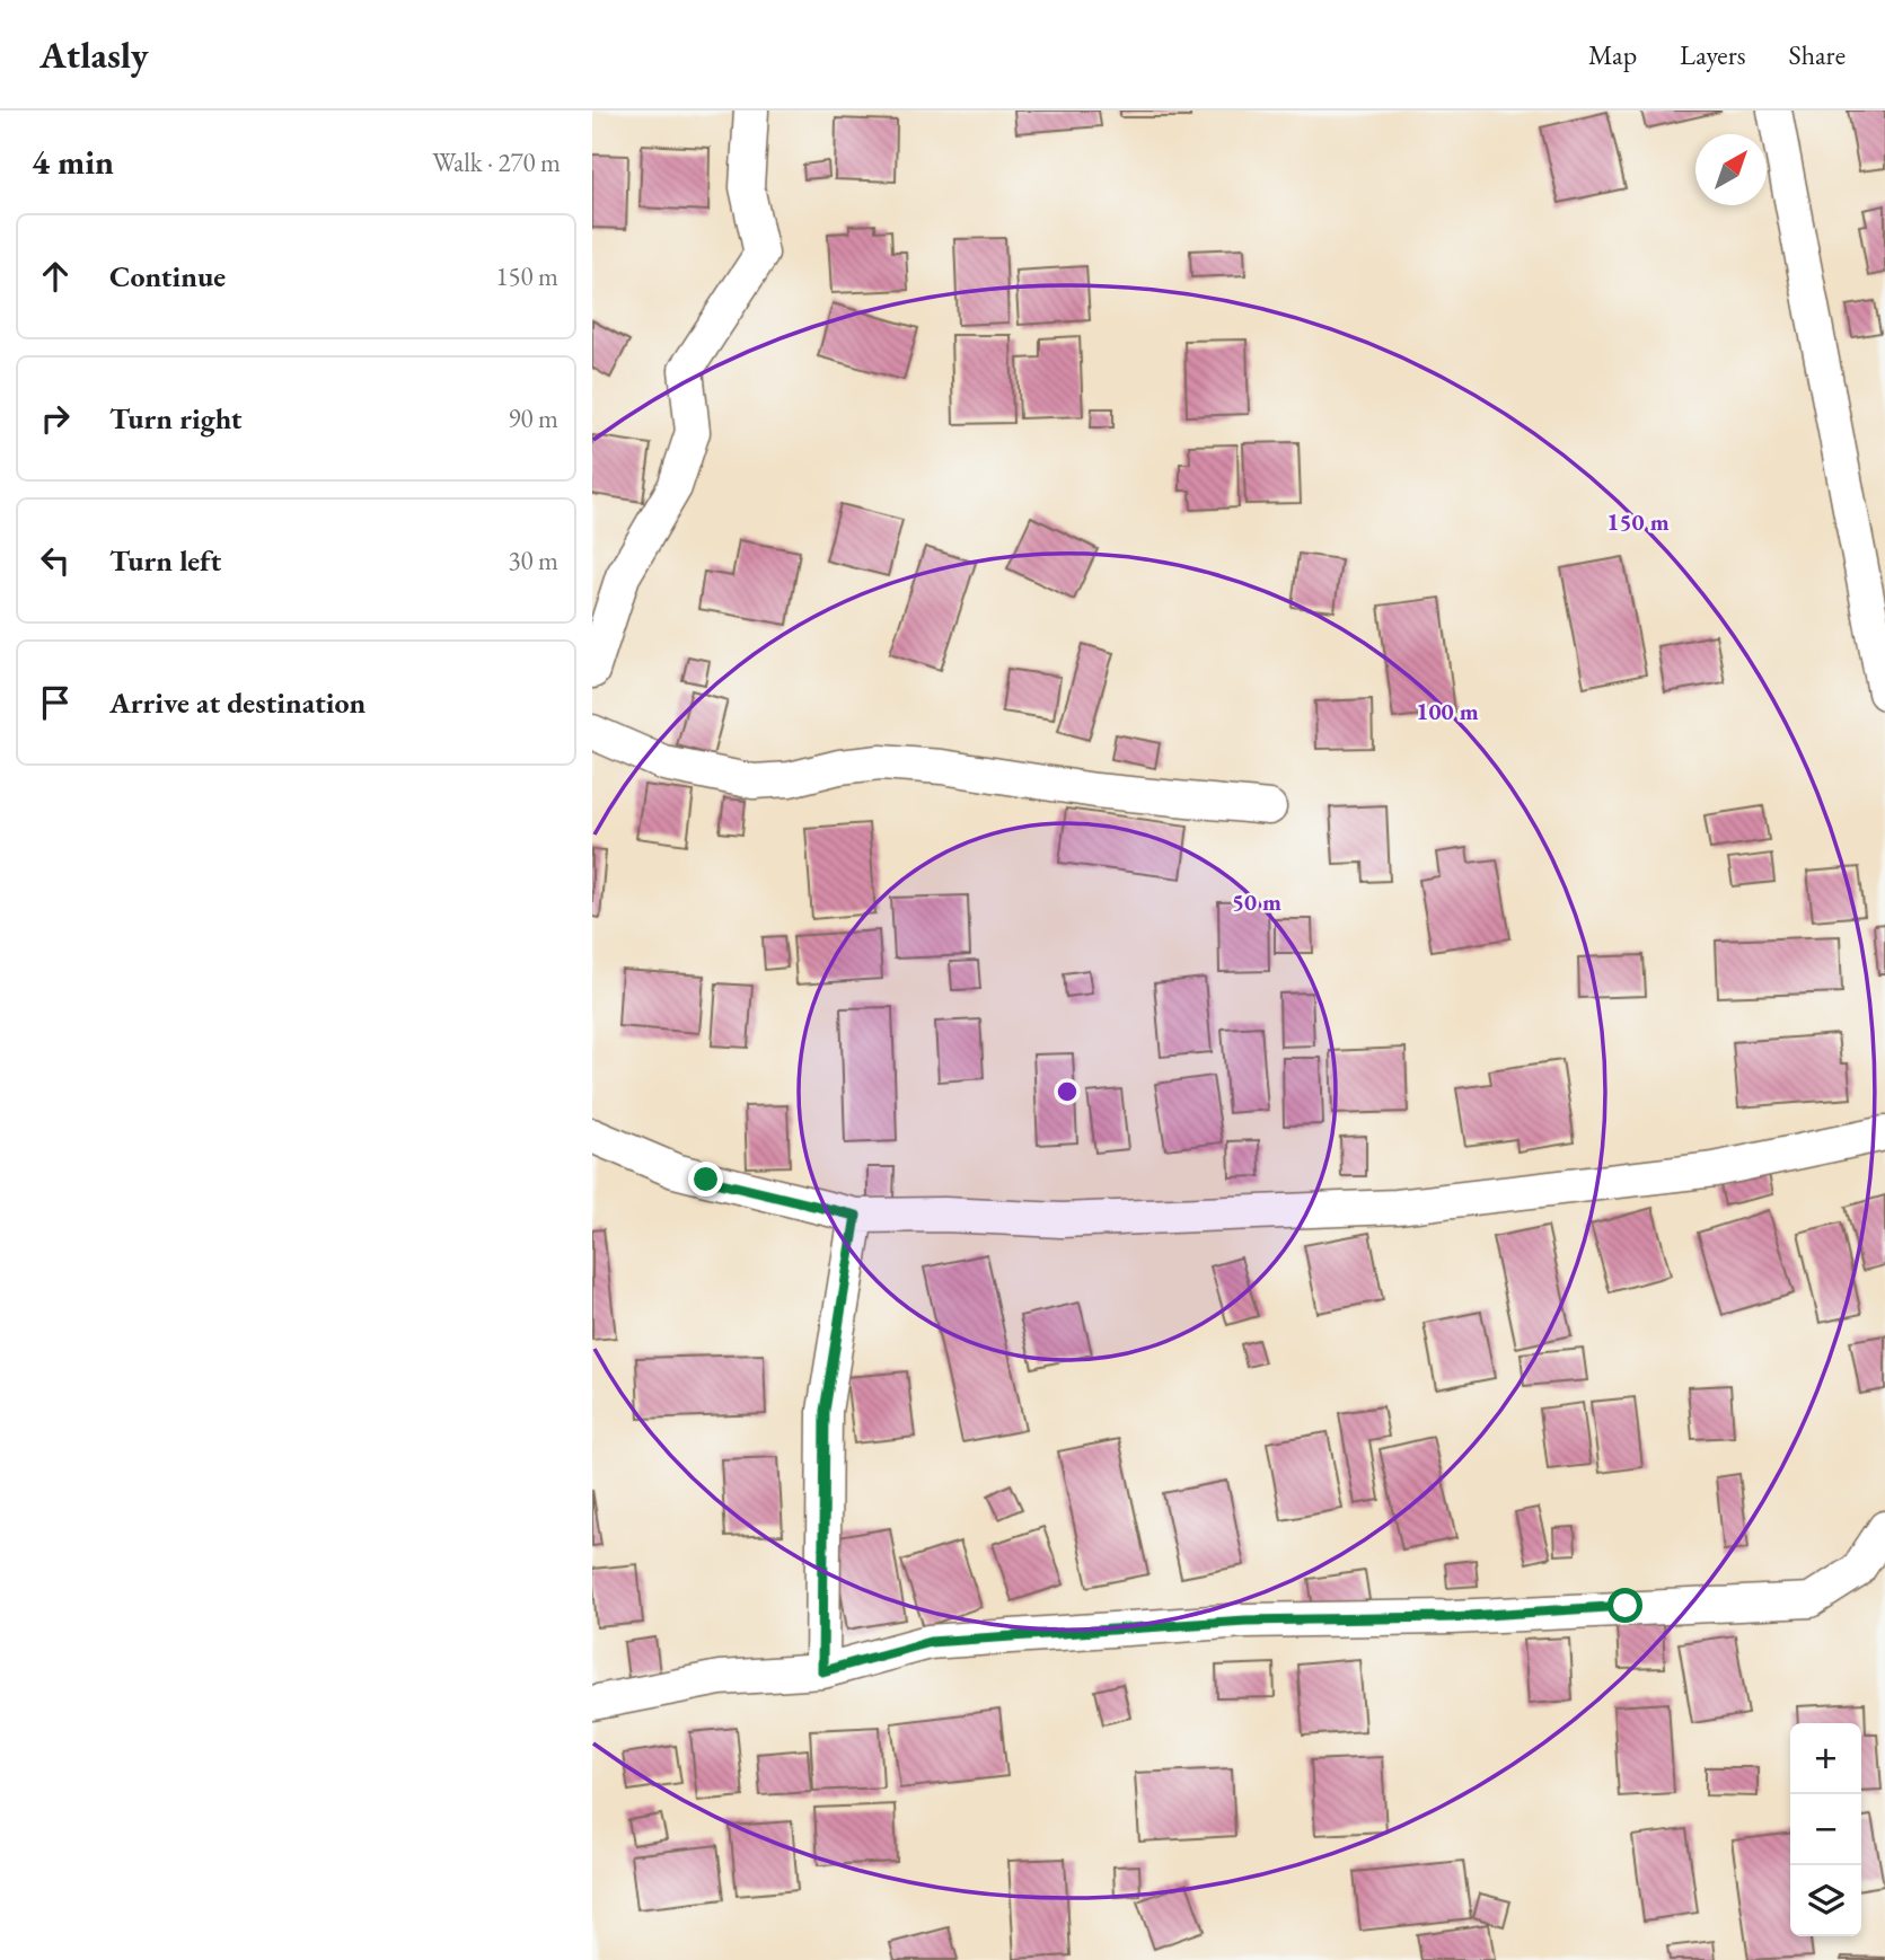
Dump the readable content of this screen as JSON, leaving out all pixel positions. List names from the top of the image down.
{
  "north": "top right",
  "page": {
    "header": "Atlasly",
    "nav": ["Map", "Layers", "Share"],
    "heading": ["4 min", "Walk · 270 m"],
    "list": [
      ["Continue", "150 m"],
      ["Turn right", "90 m"],
      ["Turn left", "30 m"],
      "Arrive at destination"
    ],
    "map_buttons": ["+", "−"]
  },
  "rings": ["150 m", "100 m", "50 m"]
}
